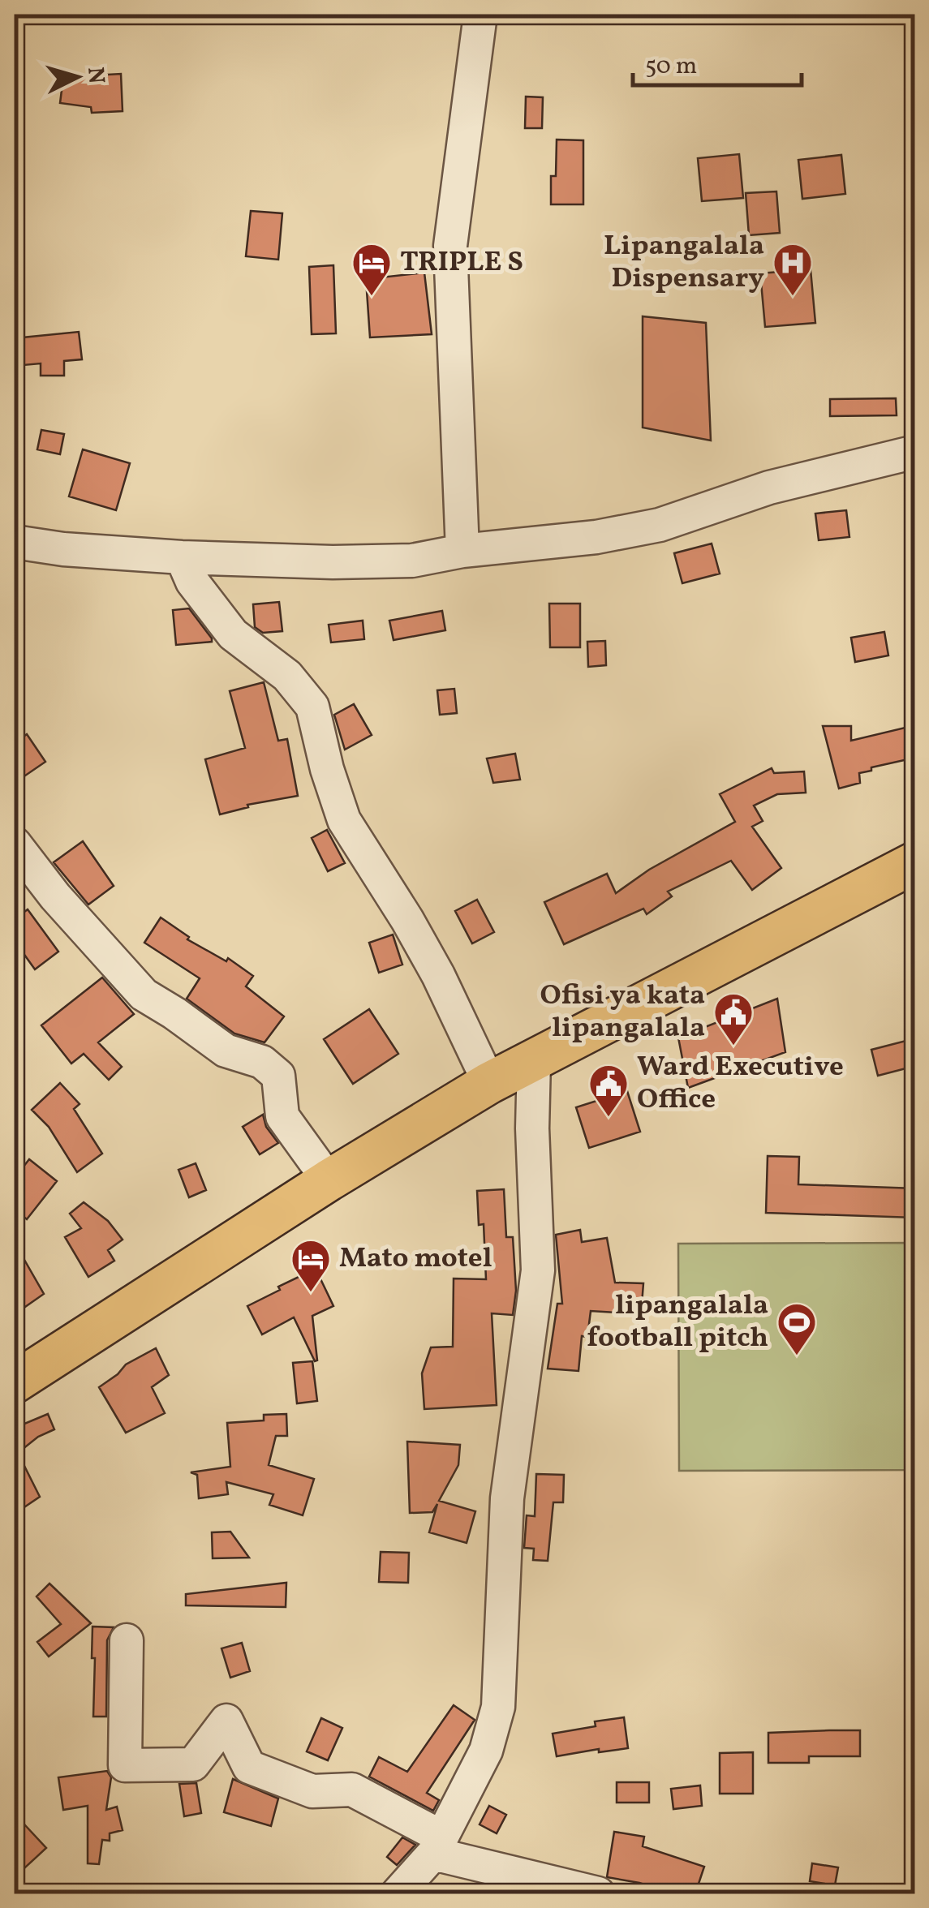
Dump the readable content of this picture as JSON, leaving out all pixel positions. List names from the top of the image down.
{
  "places": {
    "hotel": ["TRIPLE S", "Mato motel"],
    "hospital": ["Lipangalala Dispensary"],
    "public building": ["Ofisi ya kata lipangalala", "Ward Executive Office"],
    "sports": ["lipangalala football pitch"]
  },
  "scale_bar": "50 m",
  "north": "right"
}
